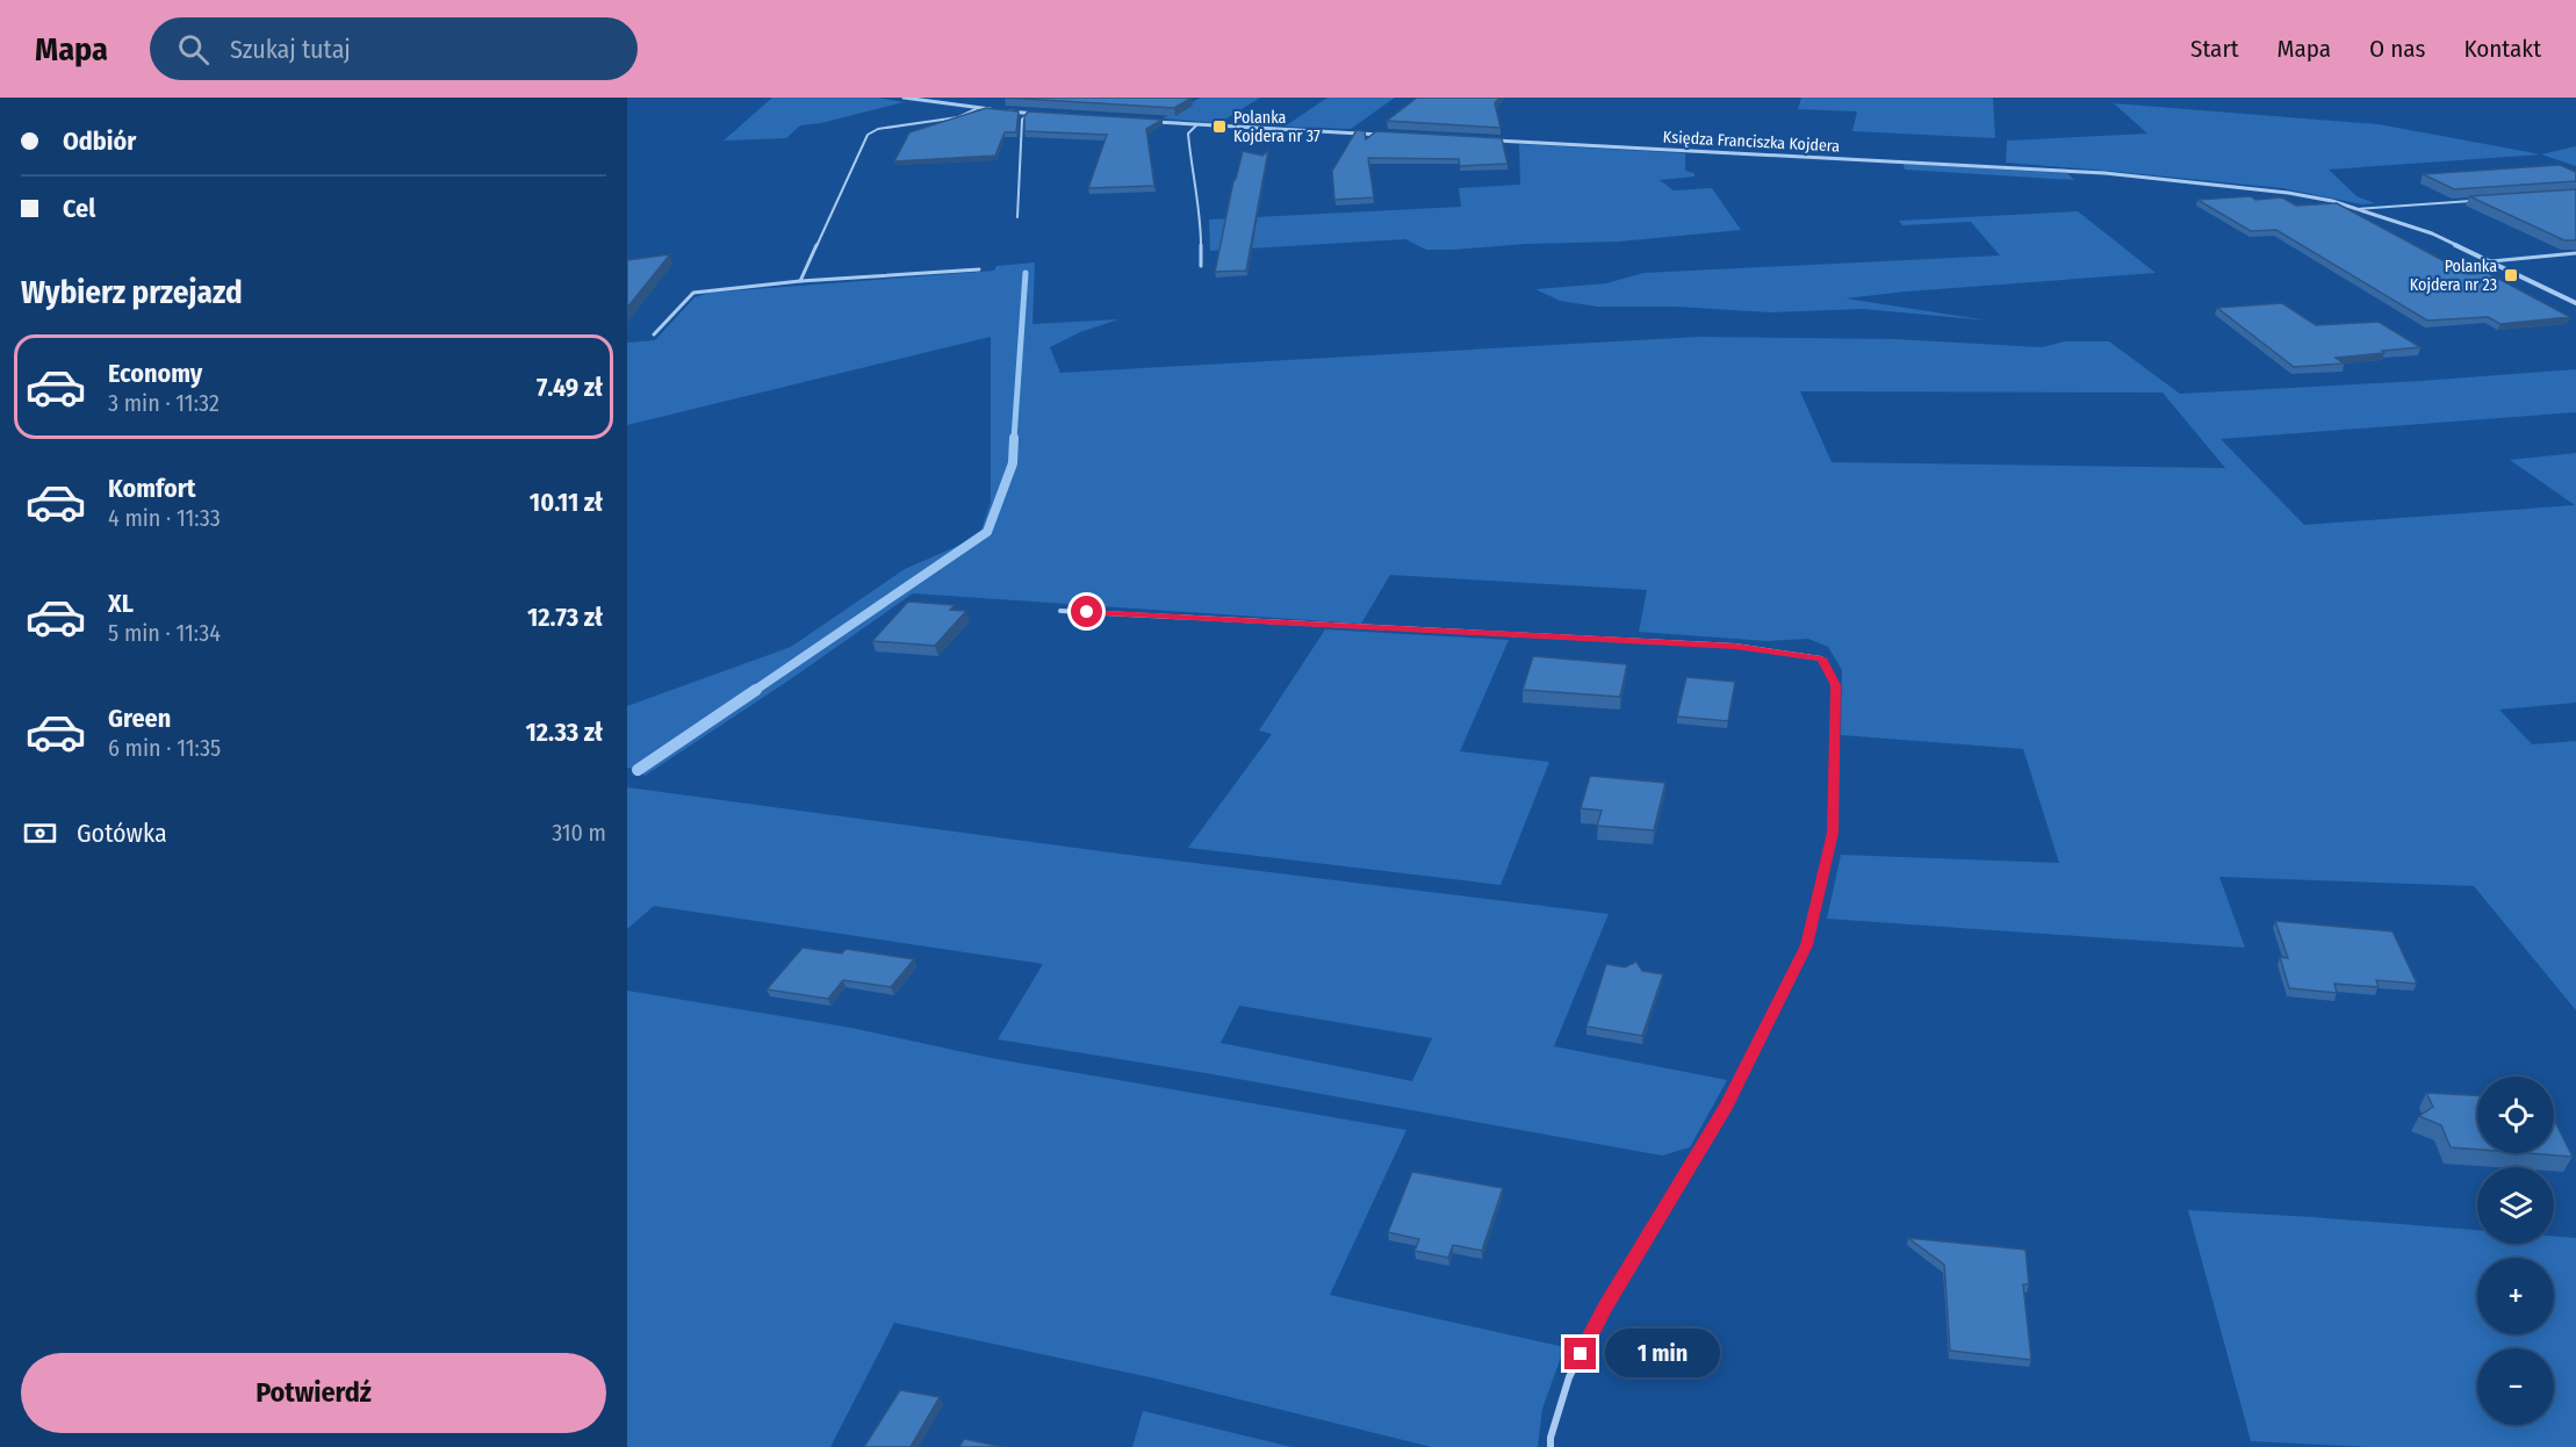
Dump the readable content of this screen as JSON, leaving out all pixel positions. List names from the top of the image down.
{
  "streets": {
    "street": ["Księdza Franciszka Kojdera"]
  },
  "places": {
    "transit": ["Polanka Kojdera nr 37", "Polanka Kojdera nr 23"]
  },
  "page": {
    "header": "Mapa",
    "search": "Szukaj tutaj",
    "nav": [
      "Start",
      "Mapa",
      "O nas",
      "Kontakt"
    ],
    "banner": ["Odbiór", "Cel"],
    "heading": "Wybierz przejazd",
    "list": [
      {
        "name": "Economy",
        "note": "3 min · 11:32",
        "value": "7.49 zł"
      },
      {
        "name": "Komfort",
        "note": "4 min · 11:33",
        "value": "10.11 zł"
      },
      {
        "name": "XL",
        "note": "5 min · 11:34",
        "value": "12.73 zł"
      },
      {
        "name": "Green",
        "note": "6 min · 11:35",
        "value": "12.33 zł"
      }
    ],
    "pay": ["Gotówka", "310 m"],
    "map_buttons": ["+", "−"],
    "bubble": "1 min",
    "buttons": "Potwierdź"
  }
}
